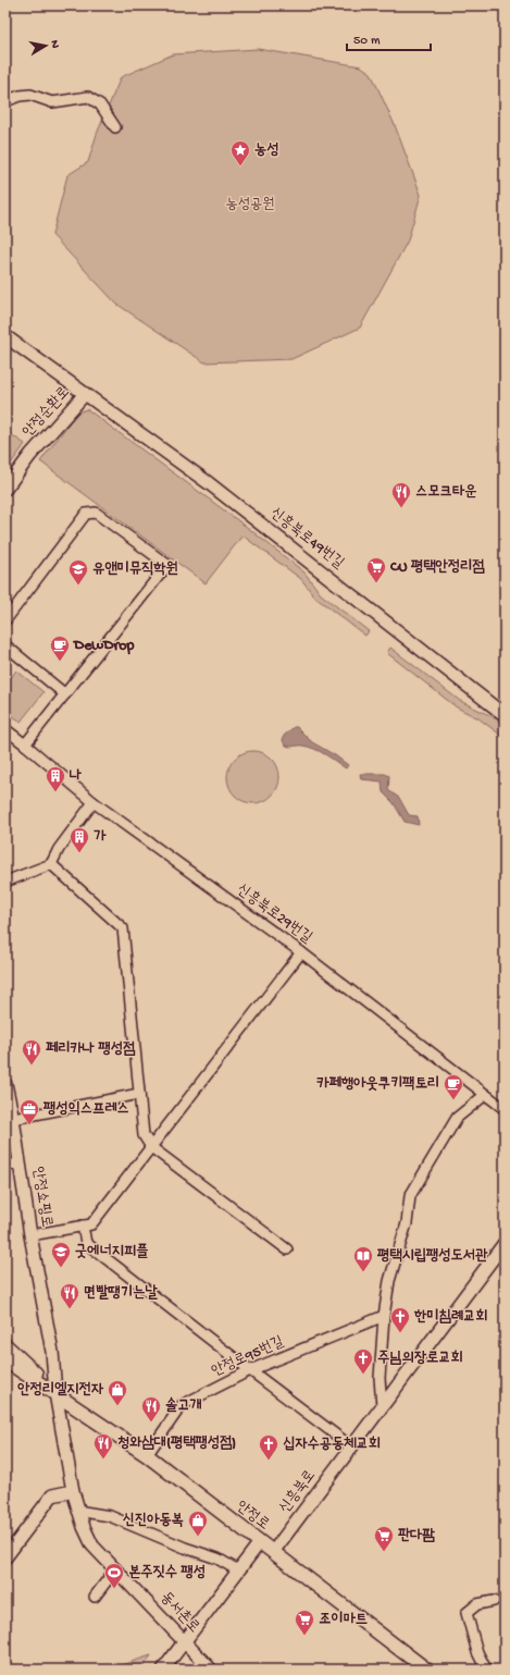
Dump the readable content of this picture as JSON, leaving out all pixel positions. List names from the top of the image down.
{
  "streets": {
    "main road": ["안정로"],
    "street": [
      "안정순환로",
      "신흥북로49번길",
      "신흥북로29번길",
      "안정쇼핑로",
      "안정로95번길",
      "신흥북로",
      "동서촌로"
    ]
  },
  "crossings": [
    ["안정순환로", "신흥북로49번길"],
    ["안정쇼핑로", "안정로"],
    ["안정쇼핑로", "동서촌로"],
    ["안정로95번길", "안정로"],
    ["신흥북로", "안정로"],
    ["안정로", "동서촌로"]
  ],
  "parks": ["농성공원"],
  "places": {
    "place": ["농성"],
    "restaurant": [
      "스모크타운",
      "페리카나 팽성점",
      "면빨땡기는날",
      "솔고개",
      "청와삼대(평택팽성점)"
    ],
    "supermarket": ["CU 평택안정리점", "판다팜", "조이마트"],
    "school or university": ["유앤미뮤직학원", "굿에너지피플"],
    "cafe": ["DewDrop", "카페행아웃쿠키팩토리"],
    "building": ["나", "가"],
    "office": ["팽성익스프레스"],
    "library": ["평택시립팽성도서관"],
    "church": ["한미침례교회", "주님의장로교회", "십자수공동체교회"],
    "shop": ["안정리엘지전자", "신진아동복"],
    "sports": ["본주짓수 팽성"]
  },
  "scale_bar": "50 m",
  "north": "right"
}
